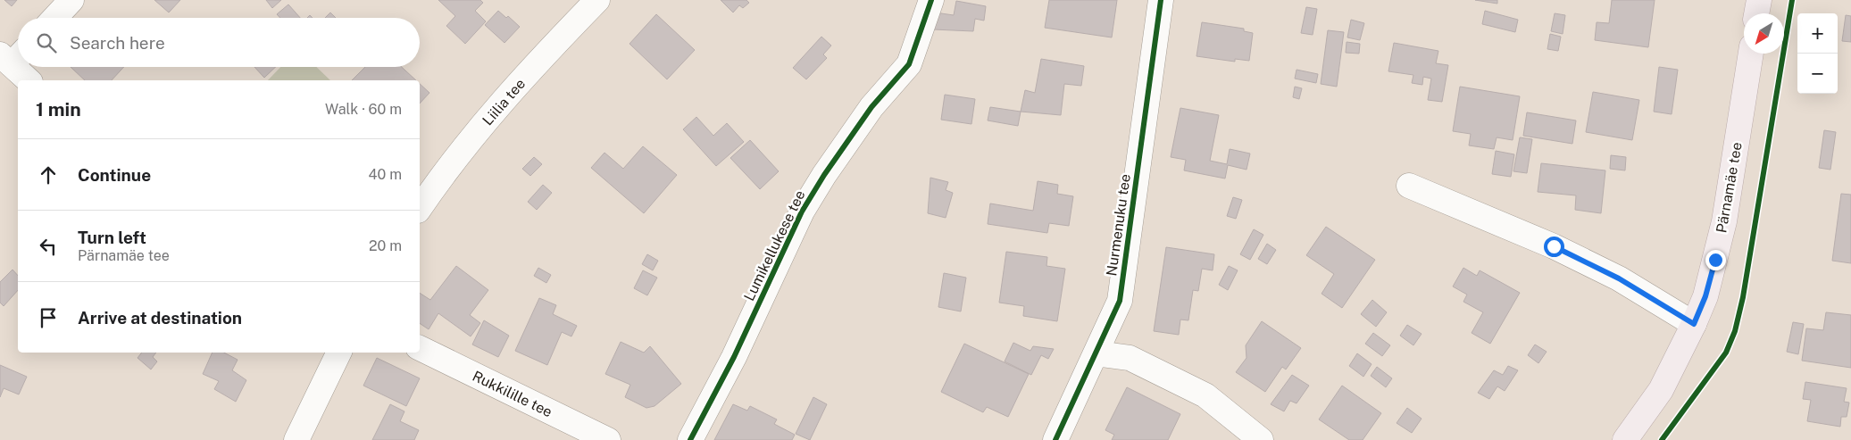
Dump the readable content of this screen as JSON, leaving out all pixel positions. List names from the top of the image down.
{
  "streets": {
    "main road": ["Pärnamäe tee"],
    "street": [
      "Liilia tee",
      "Nurmenuku tee",
      "Lumikellukese tee",
      "Rukkilille tee"
    ]
  },
  "north": "bottom left",
  "page": {
    "map_buttons": ["+", "−"],
    "search": "Search here",
    "heading": ["1 min", "Walk · 60 m"],
    "list": [
      ["Continue", "40 m"],
      ["Turn left", "Pärnamäe tee", "20 m"],
      "Arrive at destination"
    ]
  }
}
